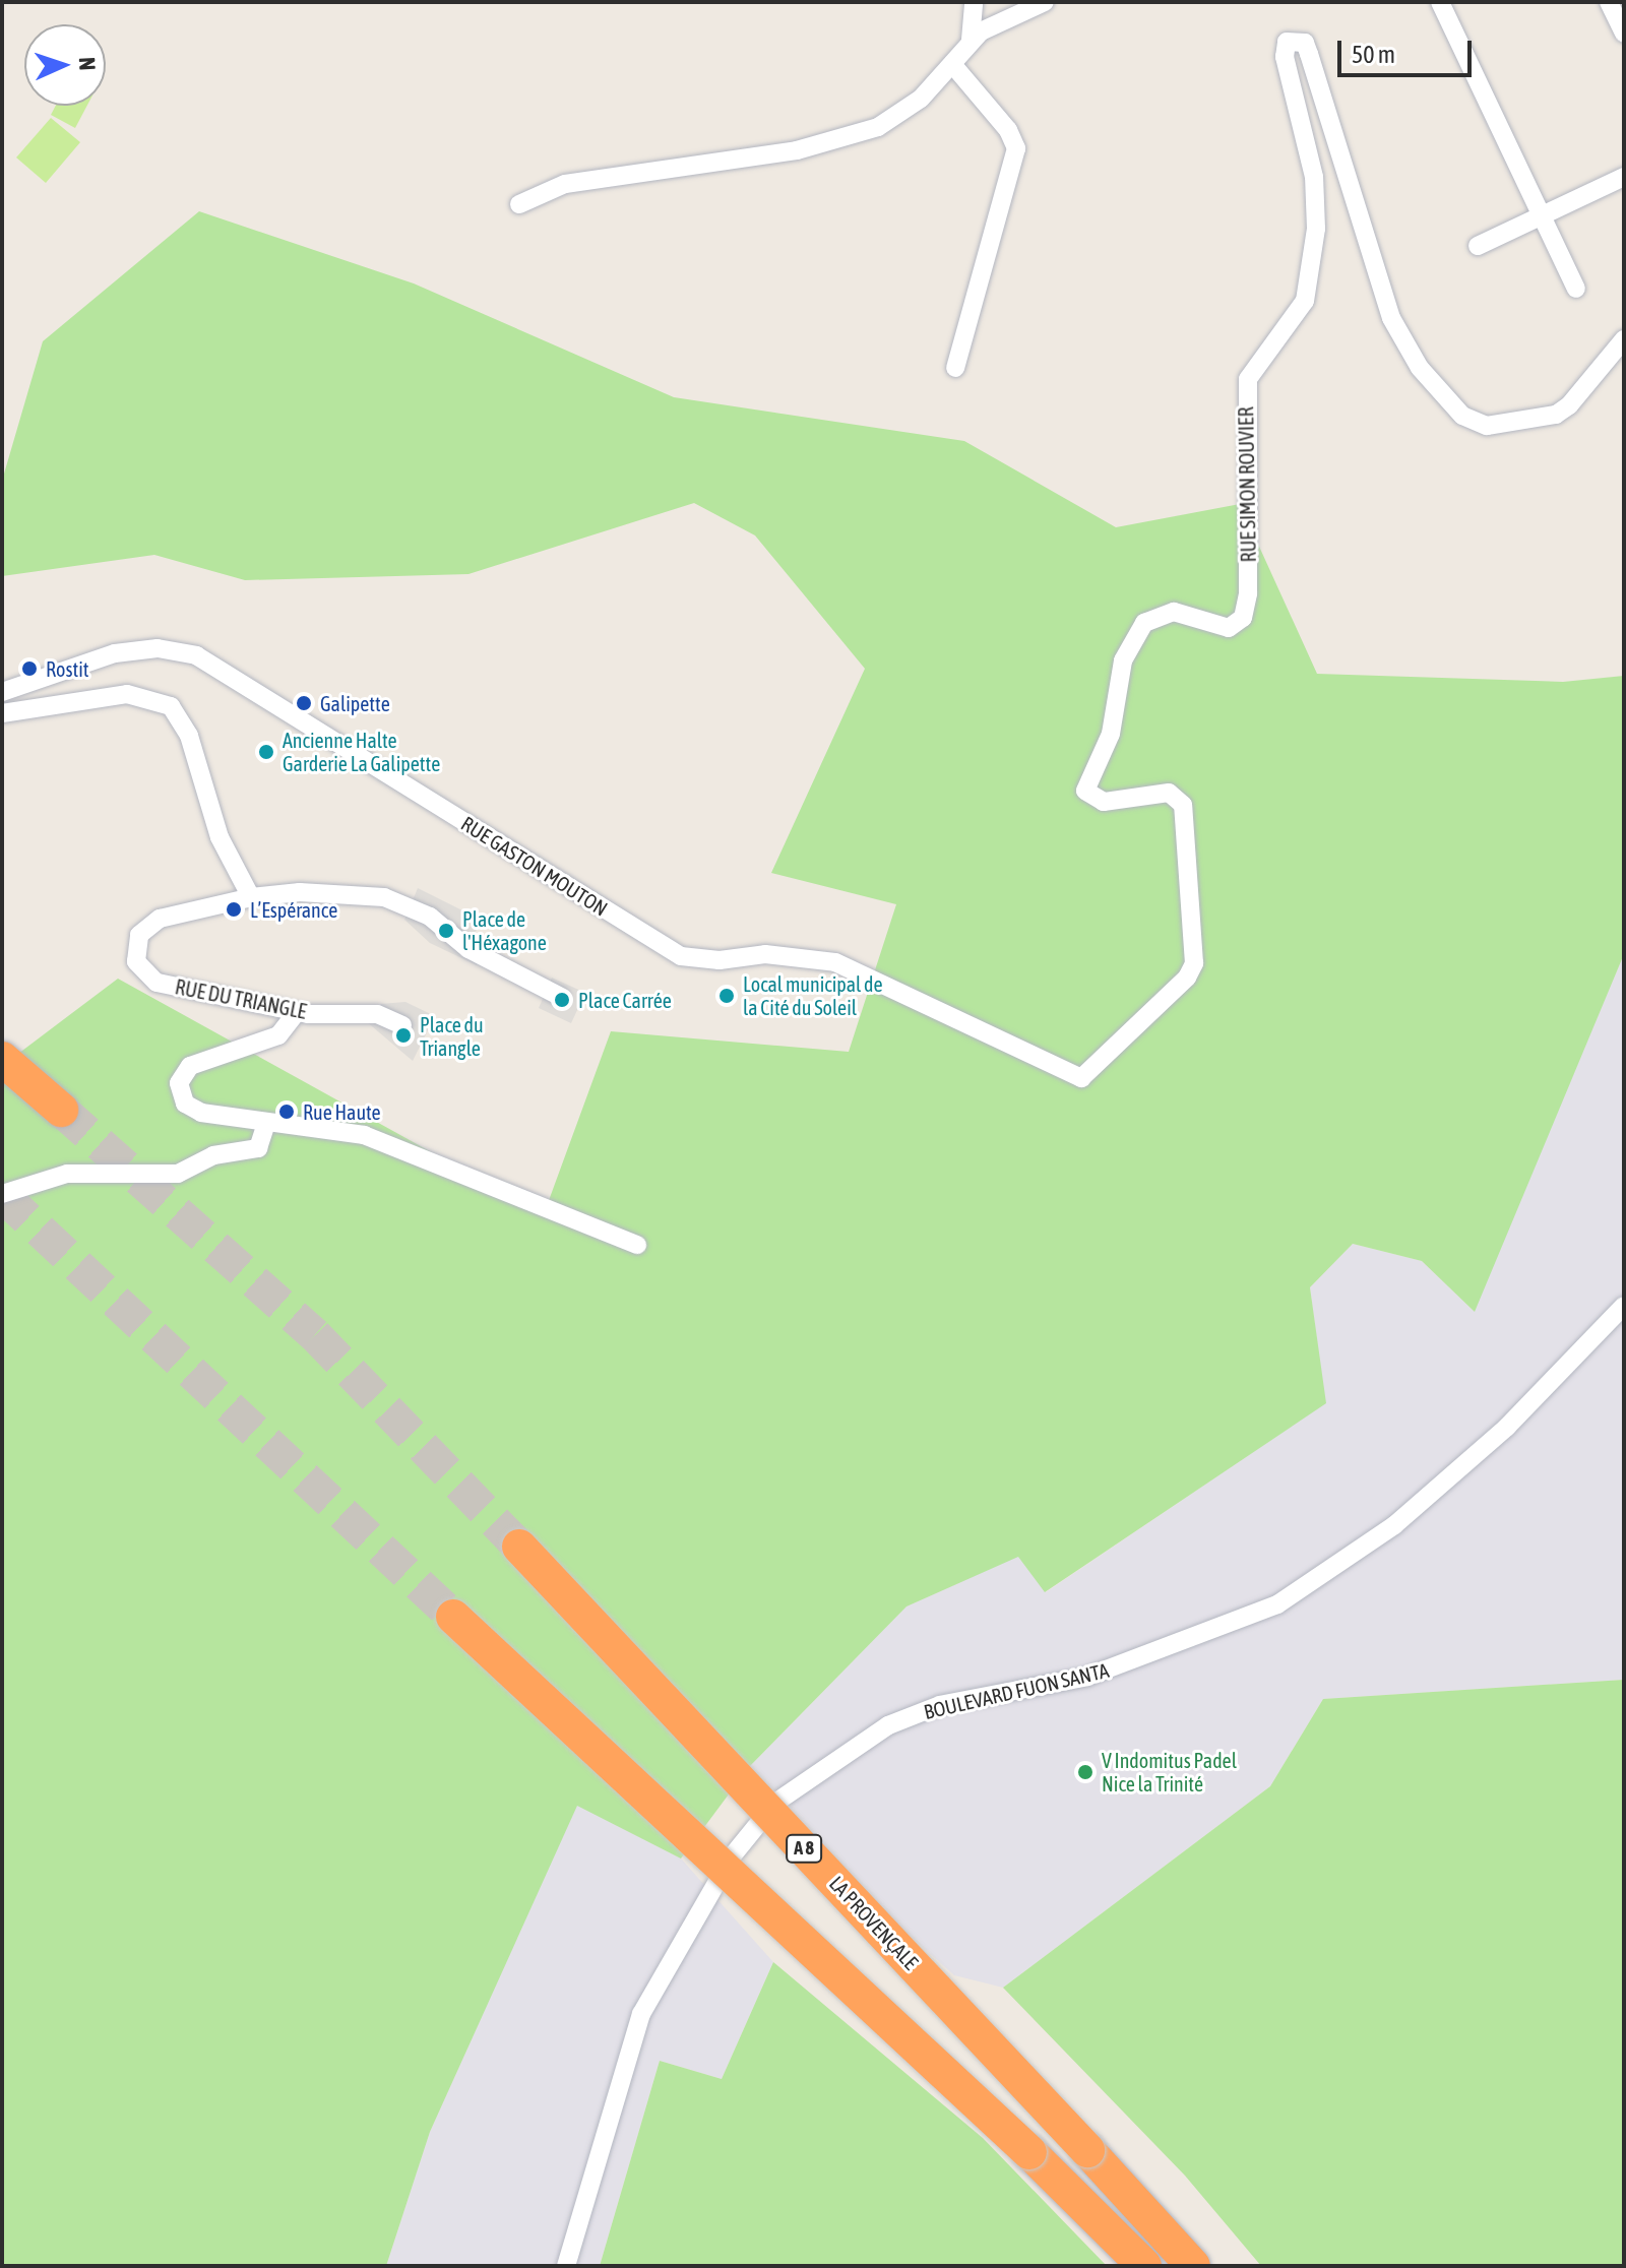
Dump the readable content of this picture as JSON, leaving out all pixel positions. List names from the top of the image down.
{
  "streets": {
    "highway": ["A 8", "LA PROVENÇALE"],
    "street": [
      "RUE SIMON ROUVIER",
      "RUE GASTON MOUTON",
      "RUE DU TRIANGLE",
      "BOULEVARD FUON SANTA"
    ]
  },
  "crossings": [
    ["RUE SIMON ROUVIER", "RUE GASTON MOUTON"]
  ],
  "places": [
    "Rostit",
    "Galipette",
    "Ancienne Halte Garderie La Galipette",
    "L’Espérance",
    "Place de l'Héxagone",
    "Local municipal de la Cité du Soleil",
    "Place Carrée",
    "Place du Triangle",
    "Rue Haute",
    "V Indomitus Padel Nice la Trinité"
  ],
  "scale_bar": "50 m",
  "north": "right"
}
